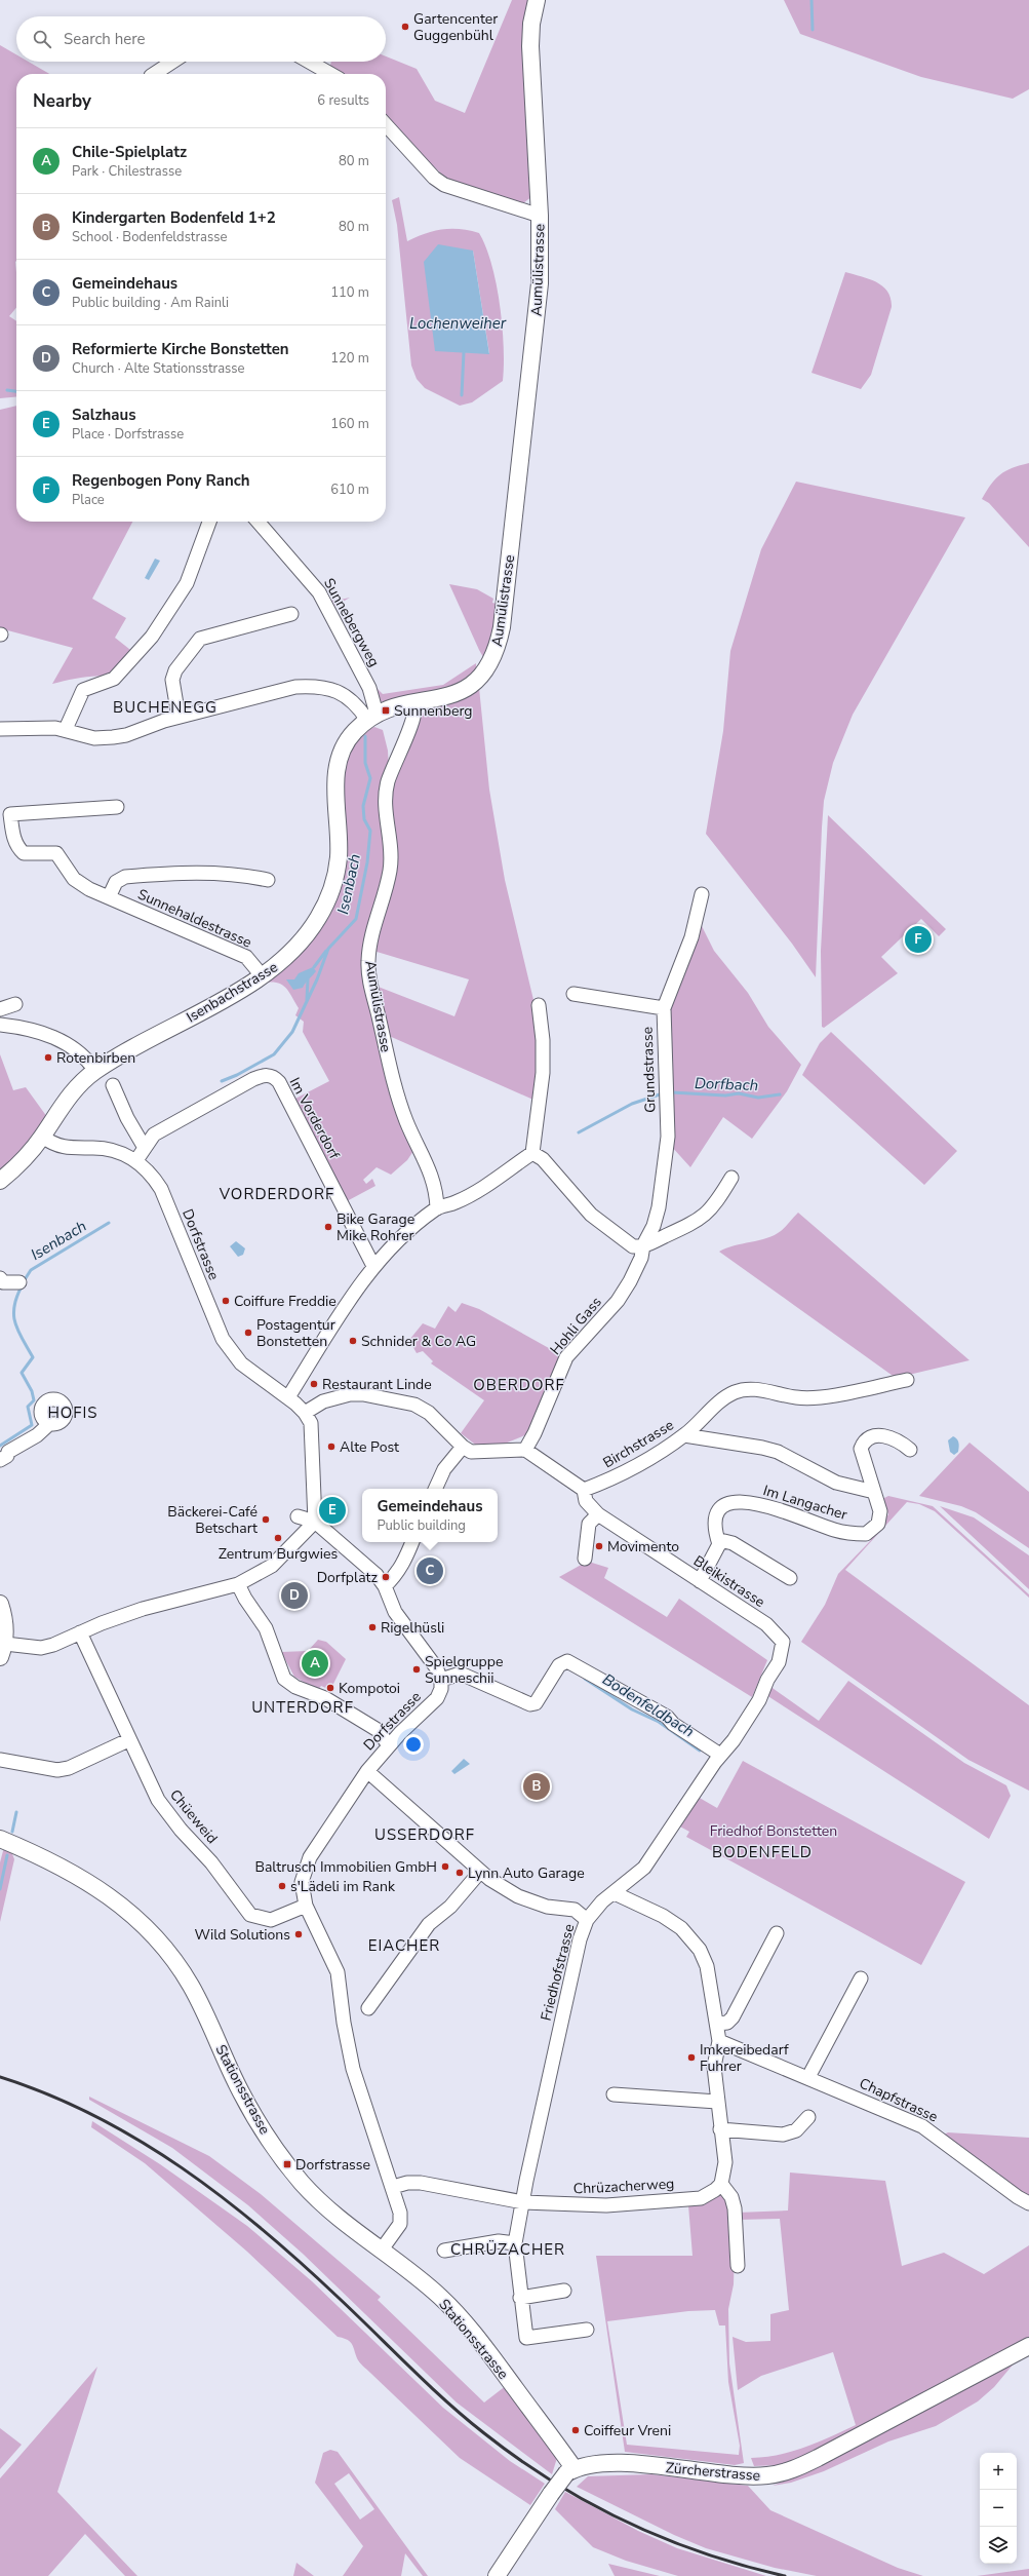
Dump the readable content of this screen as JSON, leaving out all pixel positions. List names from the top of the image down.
{
  "streets": {
    "main road": [
      "Aumülistrasse",
      "Isenbachstrasse",
      "Stationsstrasse",
      "Zürcherstrasse"
    ],
    "street": [
      "Sunnebergweg",
      "Sunnehaldestrasse",
      "Grundstrasse",
      "Im Vorderdorf",
      "Dorfstrasse",
      "Hohli Gass",
      "Birchstrasse",
      "Im Langacher",
      "Bleikistrasse",
      "Chüeweid",
      "Friedhofstrasse",
      "Chapfstrasse",
      "Chrüzacherweg"
    ]
  },
  "crossings": [
    ["Aumülistrasse", "Isenbachstrasse"],
    ["Sunnebergweg", "Isenbachstrasse"],
    ["Sunnehaldestrasse", "Isenbachstrasse"],
    ["Isenbachstrasse", "Dorfstrasse"],
    ["Grundstrasse", "Hohli Gass"],
    ["Dorfstrasse", "Chüeweid"],
    ["Dorfstrasse", "Stationsstrasse"],
    ["Dorfstrasse", "Chrüzacherweg"],
    ["Birchstrasse", "Bleikistrasse"],
    ["Bleikistrasse", "Friedhofstrasse"],
    ["Friedhofstrasse", "Chrüzacherweg"],
    ["Stationsstrasse", "Zürcherstrasse"]
  ],
  "districts": [
    "BUCHENEGG",
    "VORDERDORF",
    "OBERDORF",
    "HOFIS",
    "UNTERDORF",
    "USSERDORF",
    "BODENFELD",
    "EIACHER",
    "CHRÜZACHER"
  ],
  "water": [
    "Lochenweiher",
    "Isenbach",
    "Dorfbach",
    "Bodenfeldbach"
  ],
  "parks": ["Friedhof Bonstetten"],
  "places": {
    "other": [
      "Gartencenter Guggenbühl",
      "Rotenbirben",
      "Bike Garage Mike Rohrer",
      "Coiffure Freddie",
      "Postagentur Bonstetten",
      "Schnider & Co AG",
      "Restaurant Linde",
      "Alte Post",
      "Bäckerei-Café Betschart",
      "Zentrum Burgwies",
      "Movimento",
      "Dorfplatz",
      "Rigelhüsli",
      "Spielgruppe Sunneschii",
      "Kompotoi",
      "Baltrusch Immobilien GmbH",
      "Lynn Auto Garage",
      "s'Lädeli im Rank",
      "Wild Solutions",
      "Imkereibedarf Fuhrer",
      "Coiffeur Vreni"
    ],
    "transit": ["Sunnenberg", "Dorfstrasse"]
  },
  "page": {
    "search": "Search here",
    "heading": ["Nearby", "6 results"],
    "list": [
      {
        "mark": "A",
        "name": "Chile-Spielplatz",
        "note": "Park · Chilestrasse",
        "value": "80 m"
      },
      {
        "mark": "B",
        "name": "Kindergarten Bodenfeld 1+2",
        "note": "School · Bodenfeldstrasse",
        "value": "80 m"
      },
      {
        "mark": "C",
        "name": "Gemeindehaus",
        "note": "Public building · Am Rainli",
        "value": "110 m"
      },
      {
        "mark": "D",
        "name": "Reformierte Kirche Bonstetten",
        "note": "Church · Alte Stationsstrasse",
        "value": "120 m"
      },
      {
        "mark": "E",
        "name": "Salzhaus",
        "note": "Place · Dorfstrasse",
        "value": "160 m"
      },
      {
        "mark": "F",
        "name": "Regenbogen Pony Ranch",
        "note": "Place",
        "value": "610 m"
      }
    ],
    "pins": [
      "F",
      "E",
      "C",
      "D",
      "A",
      "B"
    ],
    "popup": ["Gemeindehaus", "Public building"],
    "map_buttons": ["+", "−"]
  }
}
